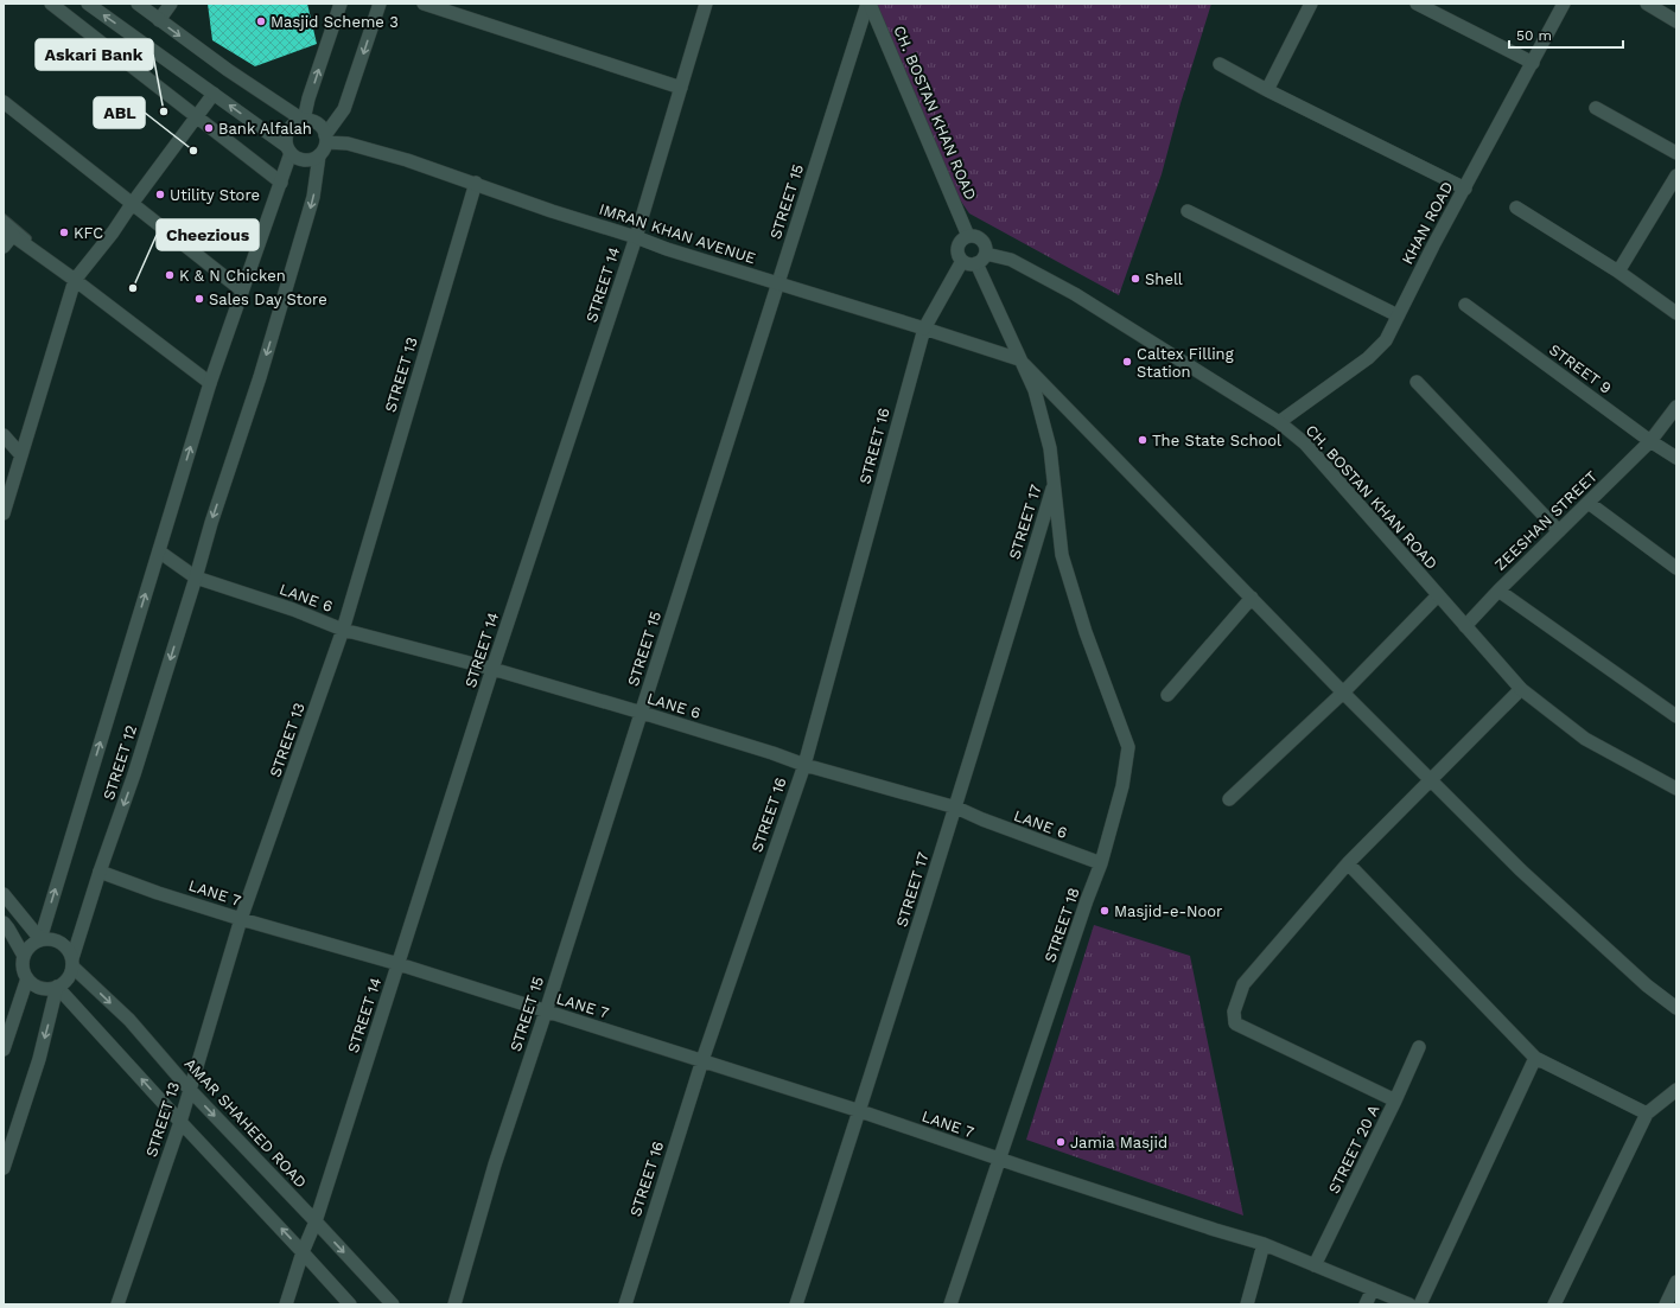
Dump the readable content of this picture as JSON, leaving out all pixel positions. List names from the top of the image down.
{
  "streets": {
    "street": [
      "CH. BOSTAN KHAN ROAD",
      "STREET 15",
      "KHAN ROAD",
      "IMRAN KHAN AVENUE",
      "STREET 14",
      "STREET 9",
      "STREET 13",
      "STREET 16",
      "ZEESHAN STREET",
      "STREET 17",
      "LANE 6",
      "STREET 12",
      "LANE 7",
      "STREET 18",
      "AMAR SHAHEED ROAD",
      "STREET 20 A"
    ]
  },
  "crossings": [
    ["CH. BOSTAN KHAN ROAD", "STREET 15"],
    ["CH. BOSTAN KHAN ROAD", "KHAN ROAD"],
    ["CH. BOSTAN KHAN ROAD", "STREET 16"],
    ["CH. BOSTAN KHAN ROAD", "ZEESHAN STREET"],
    ["CH. BOSTAN KHAN ROAD", "STREET 18"],
    ["STREET 15", "IMRAN KHAN AVENUE"],
    ["STREET 15", "LANE 6"],
    ["STREET 15", "LANE 7"],
    ["IMRAN KHAN AVENUE", "STREET 14"],
    ["IMRAN KHAN AVENUE", "STREET 13"],
    ["IMRAN KHAN AVENUE", "STREET 16"],
    ["IMRAN KHAN AVENUE", "STREET 12"],
    ["IMRAN KHAN AVENUE", "STREET 18"],
    ["STREET 14", "LANE 6"],
    ["STREET 14", "LANE 7"],
    ["STREET 14", "AMAR SHAHEED ROAD"],
    ["STREET 9", "ZEESHAN STREET"],
    ["STREET 13", "LANE 6"],
    ["STREET 13", "LANE 7"],
    ["STREET 13", "AMAR SHAHEED ROAD"],
    ["STREET 16", "LANE 6"],
    ["STREET 16", "LANE 7"],
    ["STREET 16", "STREET 18"],
    ["STREET 17", "LANE 6"],
    ["STREET 17", "LANE 7"],
    ["STREET 17", "STREET 18"],
    ["LANE 6", "STREET 12"],
    ["LANE 6", "STREET 18"],
    ["STREET 12", "LANE 7"],
    ["STREET 12", "AMAR SHAHEED ROAD"],
    ["LANE 7", "STREET 18"],
    ["LANE 7", "STREET 20 A"]
  ],
  "places": [
    "Masjid Scheme 3",
    "Askari Bank",
    "Bank Alfalah",
    "ABL",
    "Utility Store",
    "KFC",
    "K & N Chicken",
    "Shell",
    "Cheezious",
    "Sales Day Store",
    "Caltex Filling Station",
    "The State School",
    "Masjid-e-Noor",
    "Jamia Masjid"
  ],
  "scale_bar": "50 m"
}
